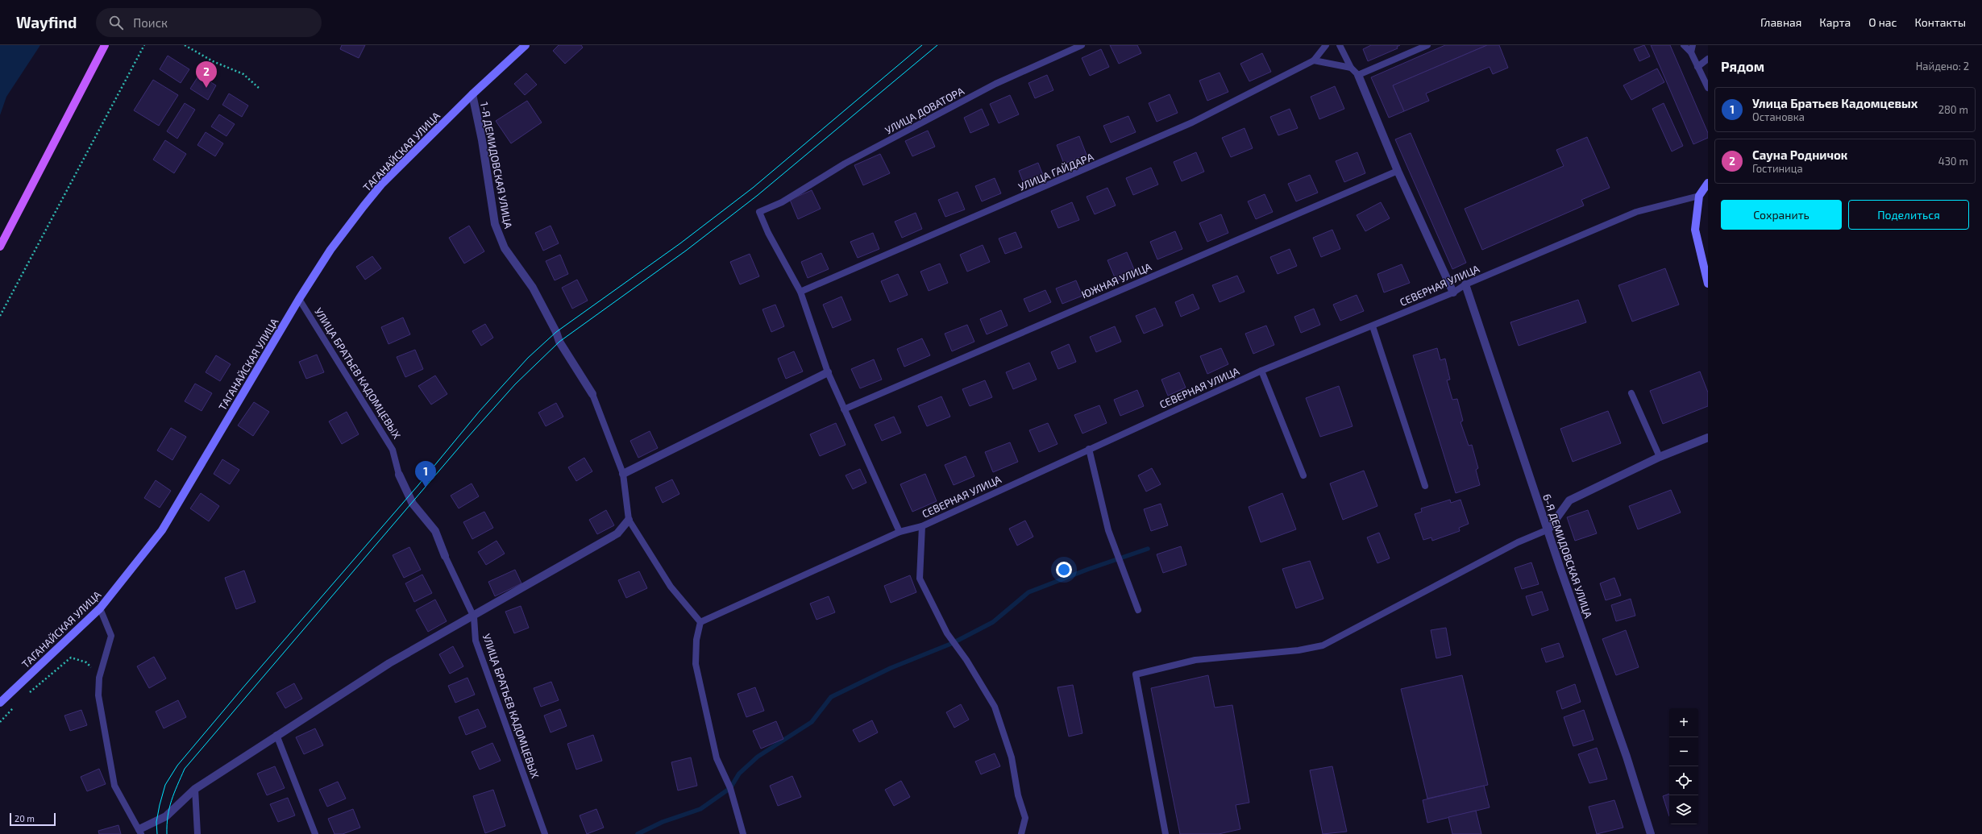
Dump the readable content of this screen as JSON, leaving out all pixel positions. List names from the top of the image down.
{
  "streets": {
    "main road": ["ТАГАНАЙСКАЯ УЛИЦА"],
    "street": ["1-Я ДЕМИДОВСКАЯ УЛИЦА", "УЛИЦА БРАТЬЕВ КАДОМЦЕВЫХ", "6-Я ДЕМИДОВСКАЯ УЛИЦА"],
    "lane": [
      "УЛИЦА ДОВАТОРА",
      "УЛИЦА ГАЙДАРА",
      "ЮЖНАЯ УЛИЦА",
      "СЕВЕРНАЯ УЛИЦА"
    ]
  },
  "crossings": [
    ["УЛИЦА ДОВАТОРА", "УЛИЦА ГАЙДАРА"],
    ["ТАГАНАЙСКАЯ УЛИЦА", "1-Я ДЕМИДОВСКАЯ УЛИЦА"],
    ["ТАГАНАЙСКАЯ УЛИЦА", "УЛИЦА БРАТЬЕВ КАДОМЦЕВЫХ"],
    ["1-Я ДЕМИДОВСКАЯ УЛИЦА", "СЕВЕРНАЯ УЛИЦА"],
    ["СЕВЕРНАЯ УЛИЦА", "6-Я ДЕМИДОВСКАЯ УЛИЦА"]
  ],
  "scale_bar": "20 m",
  "page": {
    "header": "Wayfind",
    "search": "Поиск",
    "nav": [
      "Главная",
      "Карта",
      "О нас",
      "Контакты"
    ],
    "heading": ["Рядом", "Найдено: 2"],
    "pins": ["2", "1"],
    "list": [
      {
        "mark": "1",
        "name": "Улица Братьев Кадомцевых",
        "note": "Остановка",
        "value": "280 m"
      },
      {
        "mark": "2",
        "name": "Сауна Родничок",
        "note": "Гостиница",
        "value": "430 m"
      }
    ],
    "buttons": ["Сохранить", "Поделиться"],
    "map_buttons": ["+", "−"],
    "scale": "20 m"
  }
}
